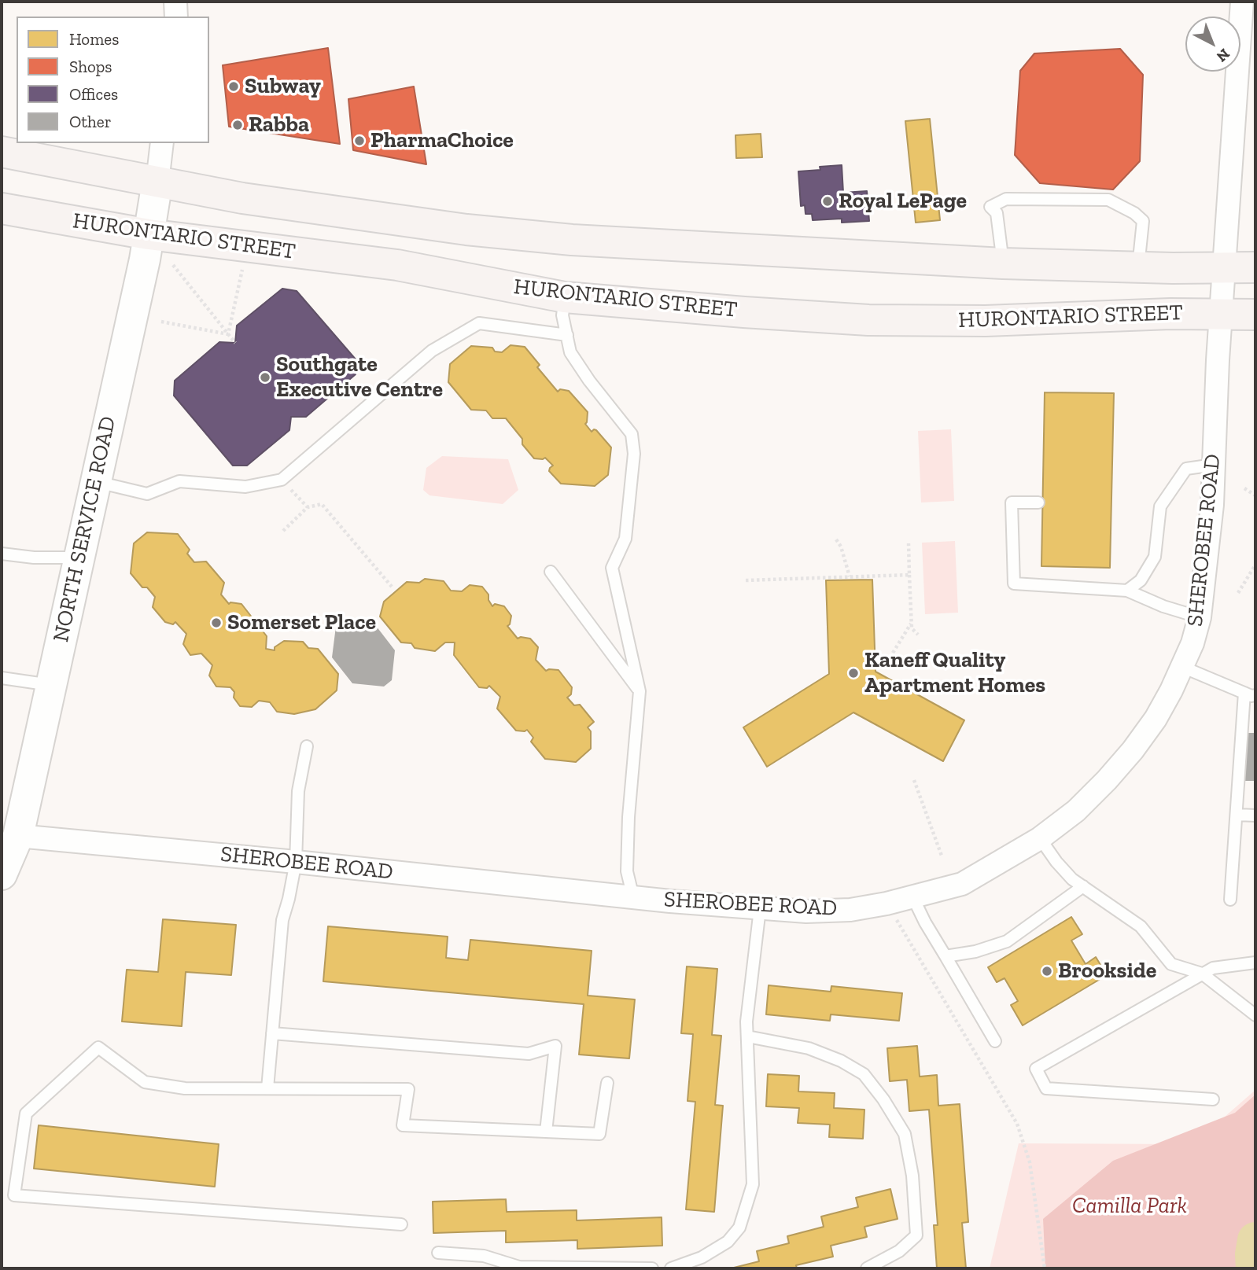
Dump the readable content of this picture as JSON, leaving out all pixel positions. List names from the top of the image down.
{
  "streets": {
    "main road": ["HURONTARIO STREET"],
    "street": ["NORTH SERVICE ROAD", "SHEROBEE ROAD"]
  },
  "crossings": [
    ["HURONTARIO STREET", "NORTH SERVICE ROAD"],
    ["HURONTARIO STREET", "SHEROBEE ROAD"],
    ["NORTH SERVICE ROAD", "SHEROBEE ROAD"]
  ],
  "parks": ["Camilla Park"],
  "places": [
    "Subway",
    "Rabba",
    "PharmaChoice",
    "Royal LePage",
    "Southgate Executive Centre",
    "Somerset Place",
    "Kaneff Quality Apartment Homes",
    "Brookside"
  ],
  "legend": [
    "Homes",
    "Shops",
    "Offices",
    "Other"
  ],
  "north": "bottom right"
}
